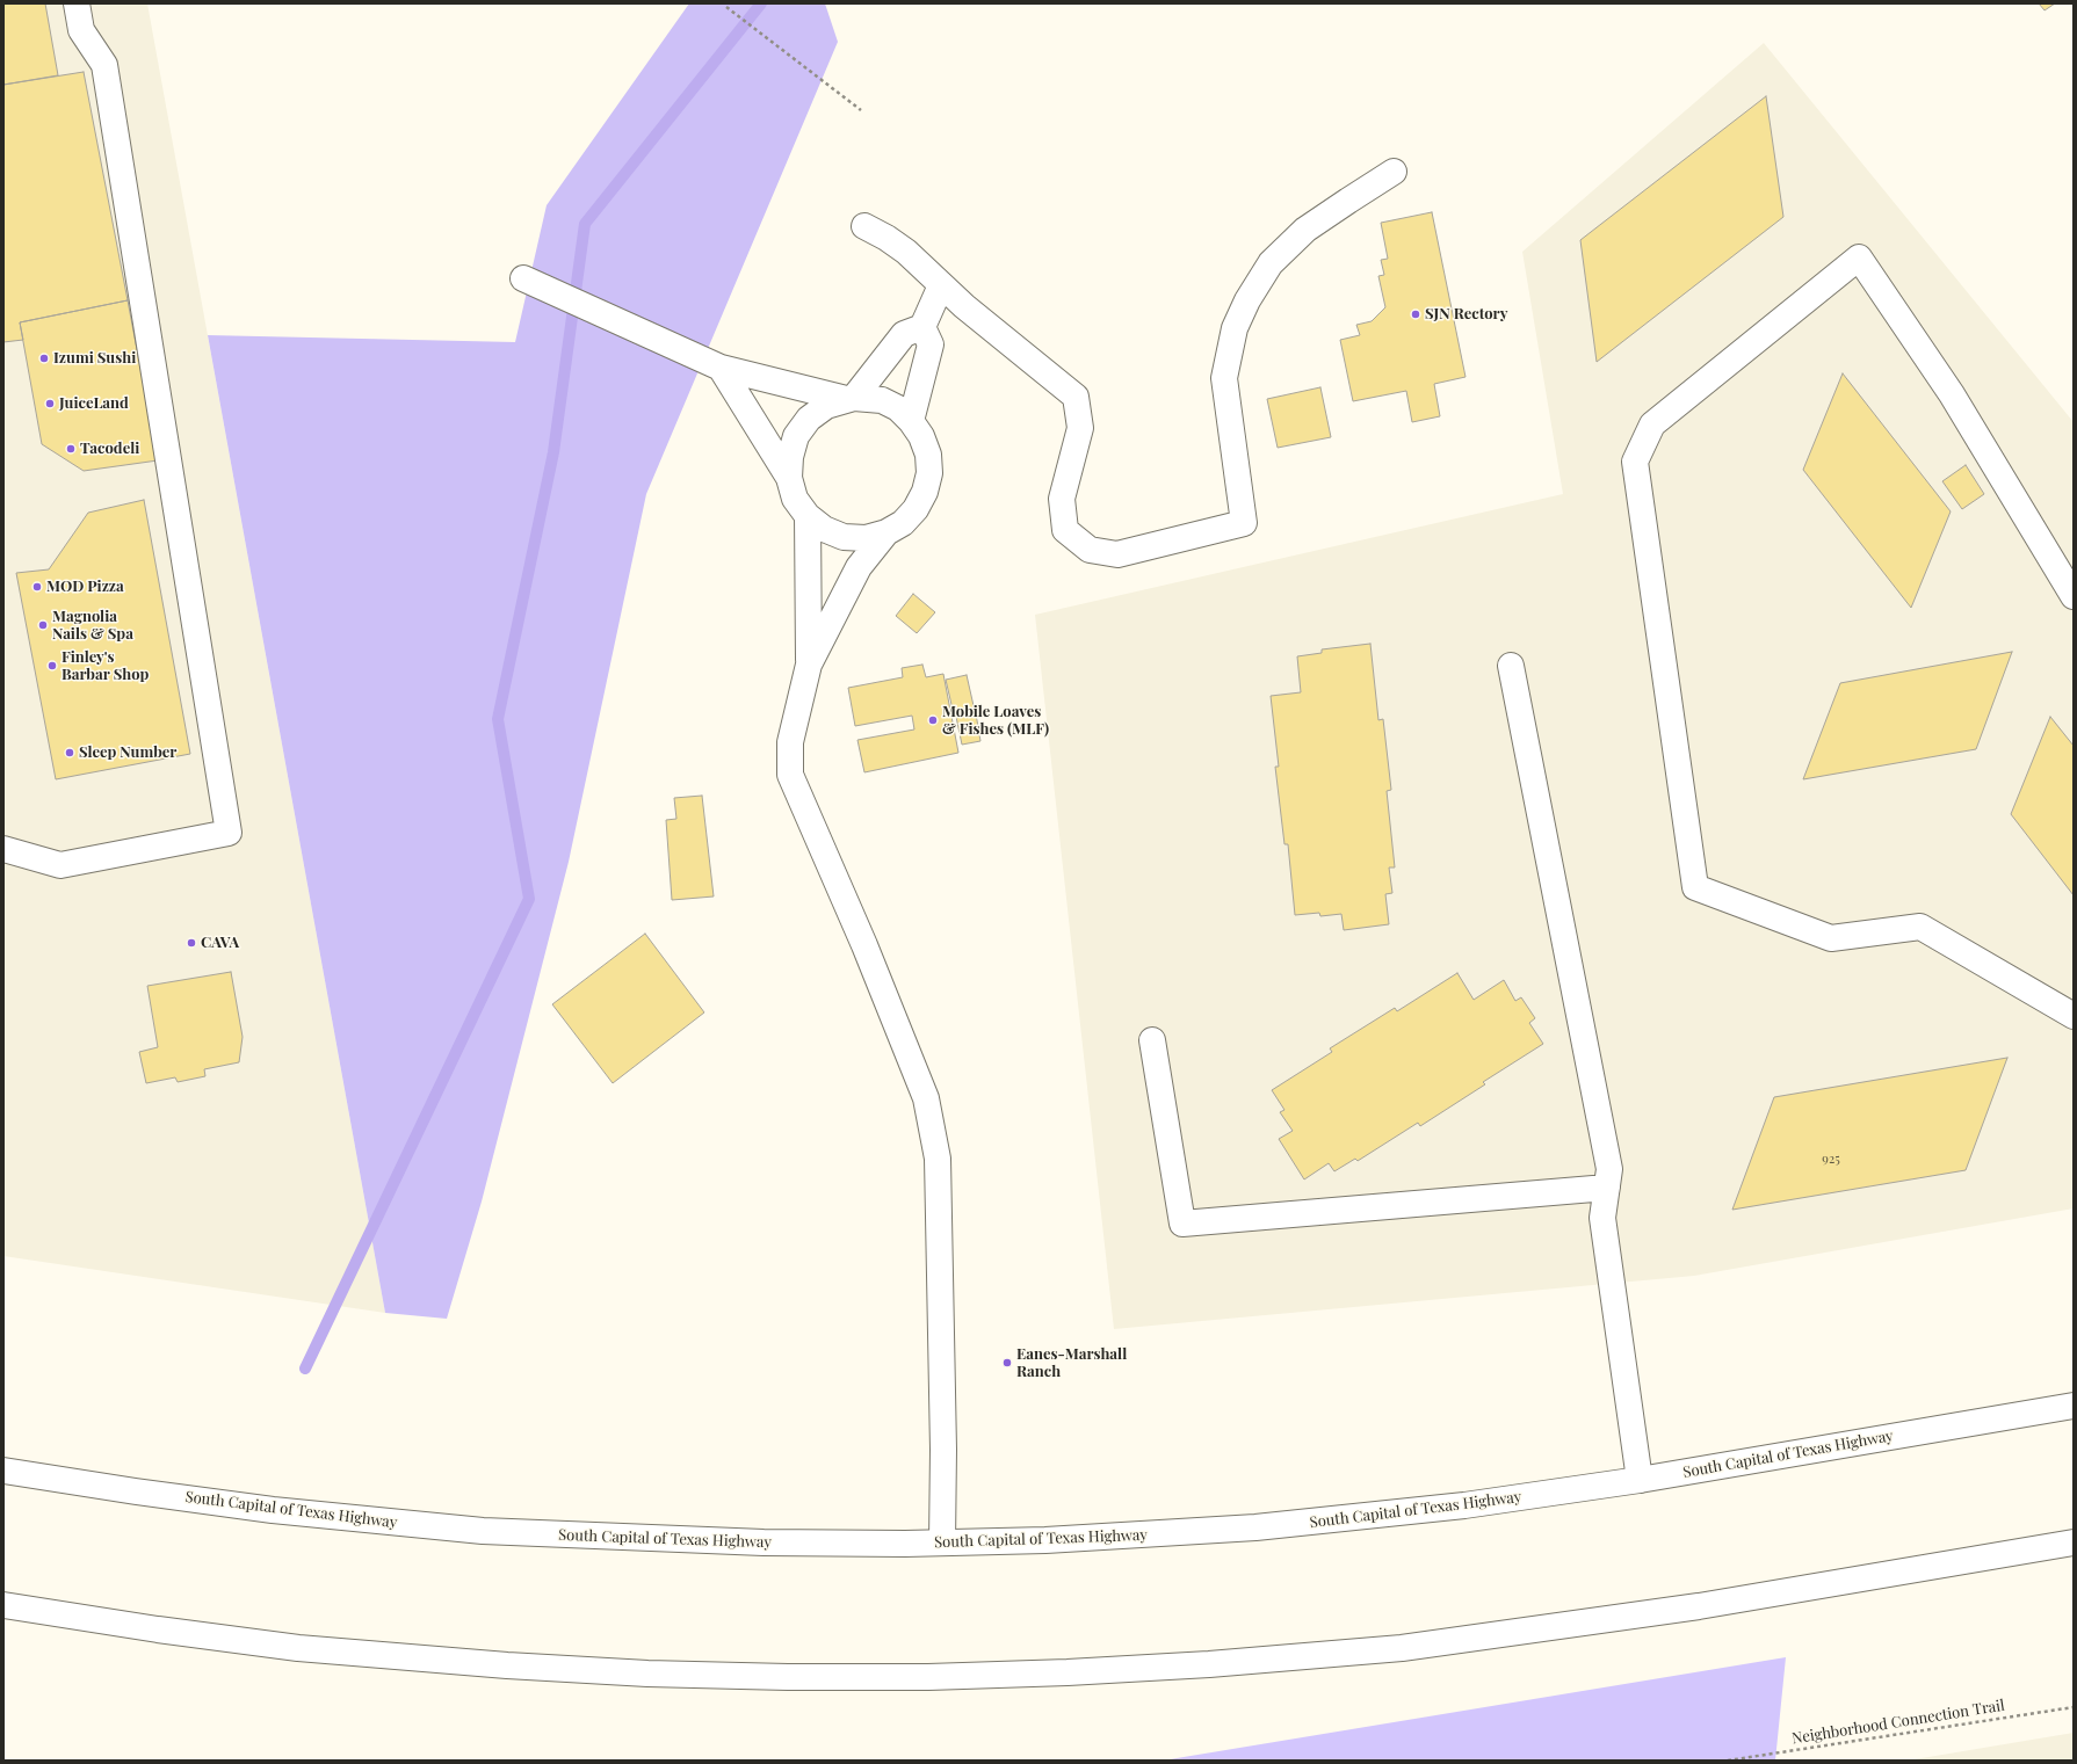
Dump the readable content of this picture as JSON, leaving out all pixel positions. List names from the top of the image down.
{
  "streets": {
    "main road": ["South Capital of Texas Highway"],
    "path": ["Neighborhood Connection Trail"]
  },
  "places": [
    "SJN Rectory",
    "Izumi Sushi",
    "JuiceLand",
    "Tacodeli",
    "MOD Pizza",
    "Magnolia Nails & Spa",
    "Finley's Barbar Shop",
    "Mobile Loaves & Fishes (MLF)",
    "Sleep Number",
    "CAVA",
    "Eanes-Marshall Ranch"
  ],
  "house_numbers": ["925"]
}
